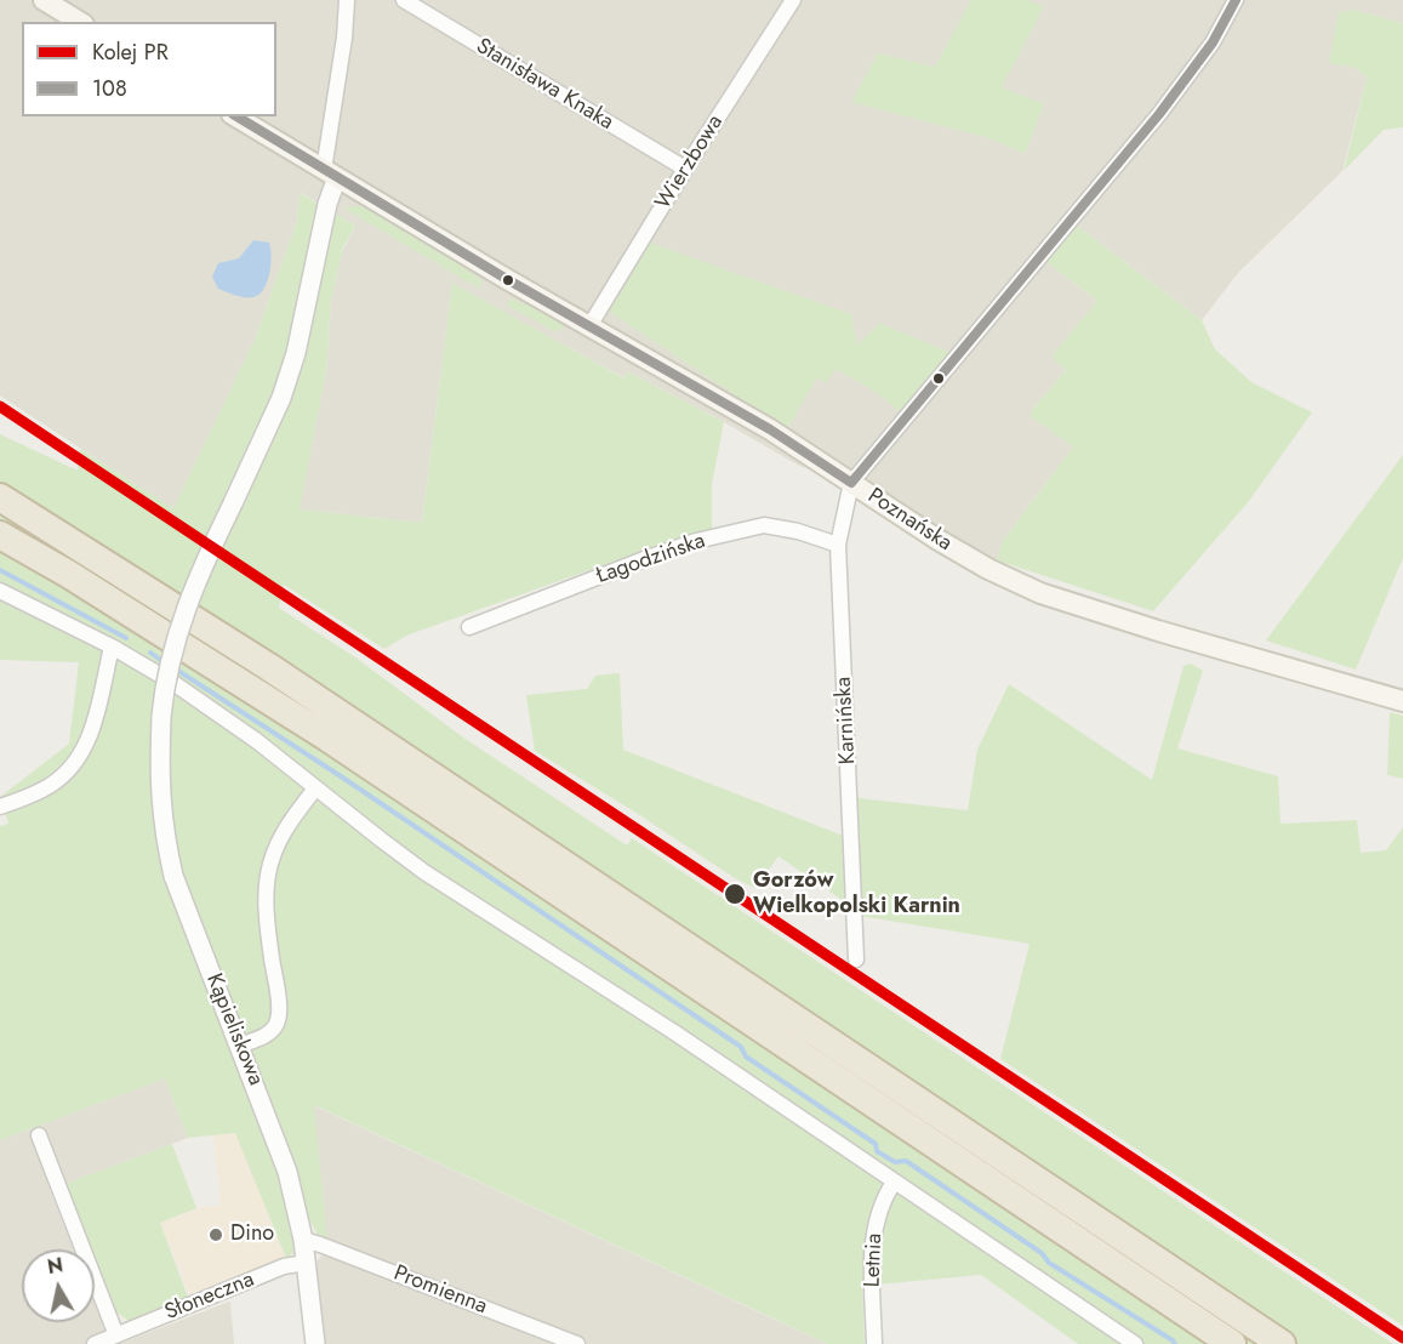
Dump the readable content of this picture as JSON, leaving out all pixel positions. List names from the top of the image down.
{
  "streets": {
    "main road": ["Poznańska"],
    "street": [
      "Stanisława Knaka",
      "Wierzbowa",
      "Łagodzińska",
      "Karnińska",
      "Kąpieliskowa",
      "Letnia",
      "Promienna",
      "Słoneczna"
    ]
  },
  "crossings": [
    ["Stanisława Knaka", "Wierzbowa"],
    ["Wierzbowa", "Poznańska"],
    ["Poznańska", "Karnińska"],
    ["Poznańska", "Kąpieliskowa"],
    ["Łagodzińska", "Karnińska"],
    ["Kąpieliskowa", "Promienna"],
    ["Kąpieliskowa", "Słoneczna"]
  ],
  "places": ["Gorzów Wielkopolski Karnin", "Dino"],
  "lines": ["transit line 108", "rail line PR"],
  "legend": ["Kolej PR", "108"],
  "north": "top"
}
